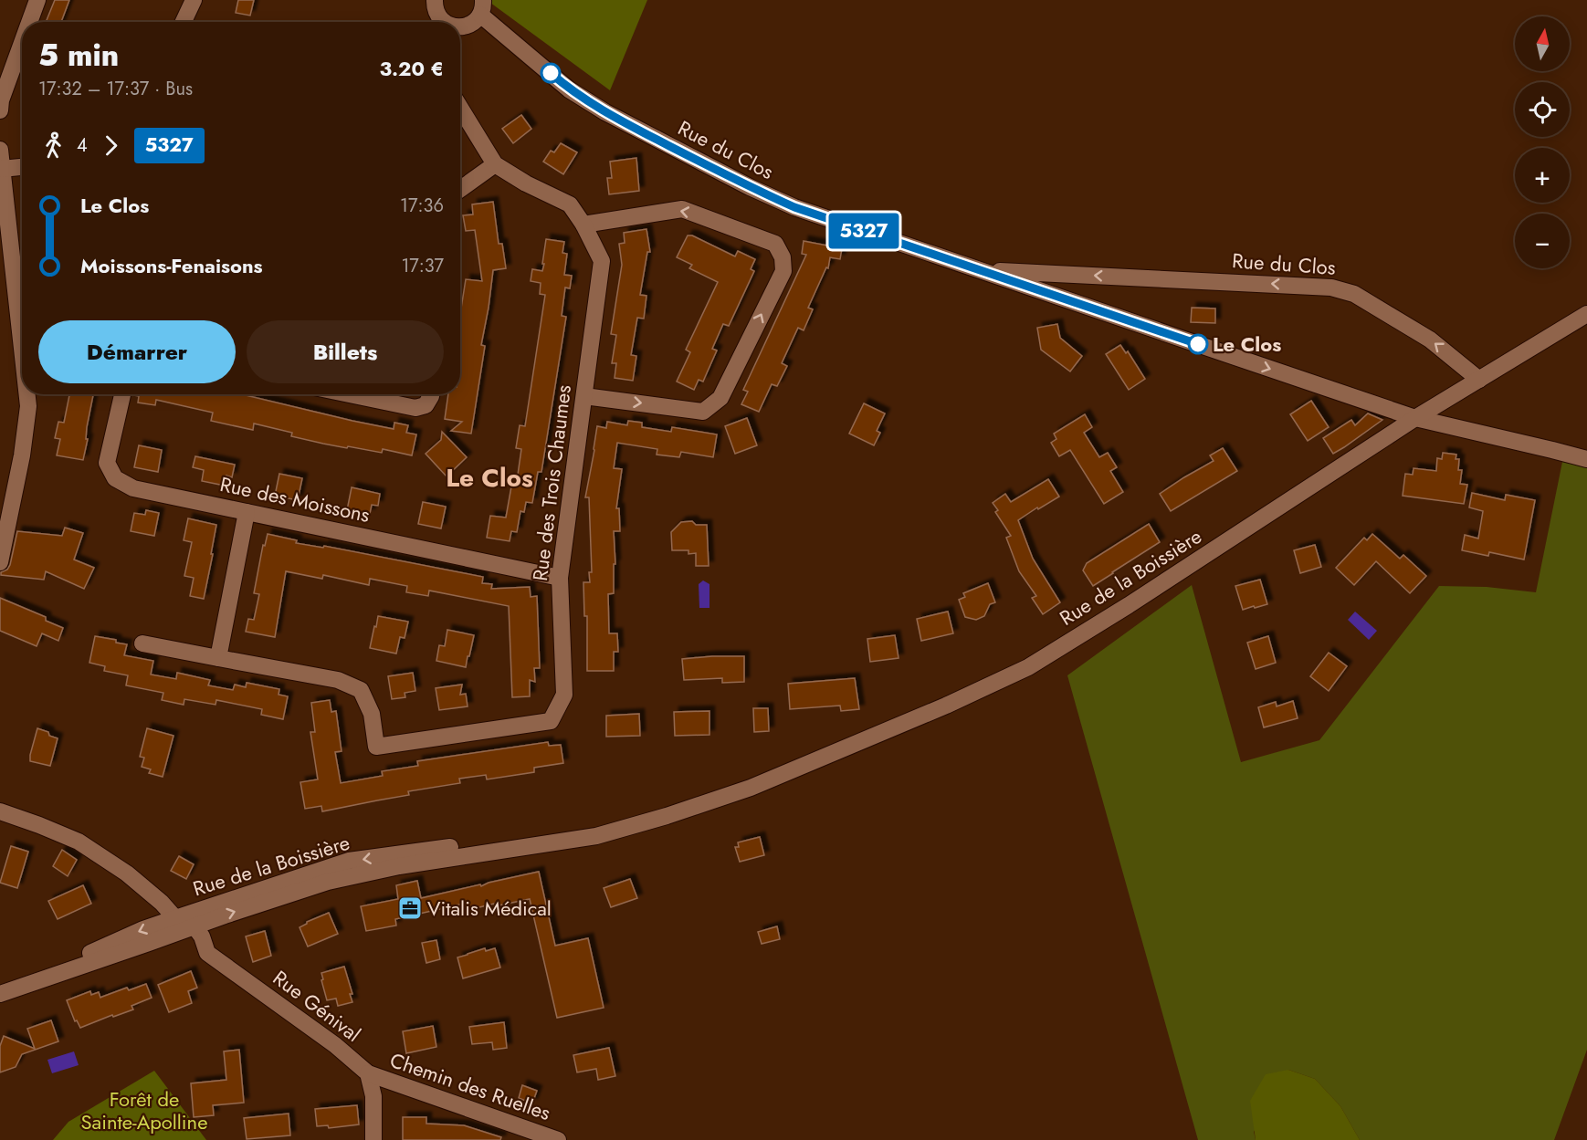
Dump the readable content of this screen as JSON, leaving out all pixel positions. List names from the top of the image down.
{
  "streets": {
    "street": [
      "Rue du Clos",
      "Rue des Trois Chaumes",
      "Rue des Moissons",
      "Rue de la Boissière",
      "Rue Génival",
      "Chemin des Ruelles"
    ]
  },
  "crossings": [
    ["Rue du Clos", "Rue de la Boissière"],
    ["Rue des Trois Chaumes", "Rue des Moissons"],
    ["Rue de la Boissière", "Rue Génival"],
    ["Rue Génival", "Chemin des Ruelles"]
  ],
  "districts": ["Le Clos"],
  "parks": ["Forêt de Sainte-Apolline"],
  "places": {
    "other": ["Le Clos"],
    "office": ["Vitalis Médical"]
  },
  "lines": ["bus line 5327"],
  "north": "top",
  "page": {
    "on_map": "5327",
    "map_buttons": ["+", "−"],
    "heading": ["5 min", "17:32 – 17:37 · Bus", "3.20 €"],
    "legs": ["4", "5327"],
    "list": [
      {
        "name": "Le Clos",
        "value": "17:36"
      },
      {
        "name": "Moissons-Fenaisons",
        "value": "17:37"
      }
    ],
    "buttons": ["Démarrer", "Billets"]
  }
}
